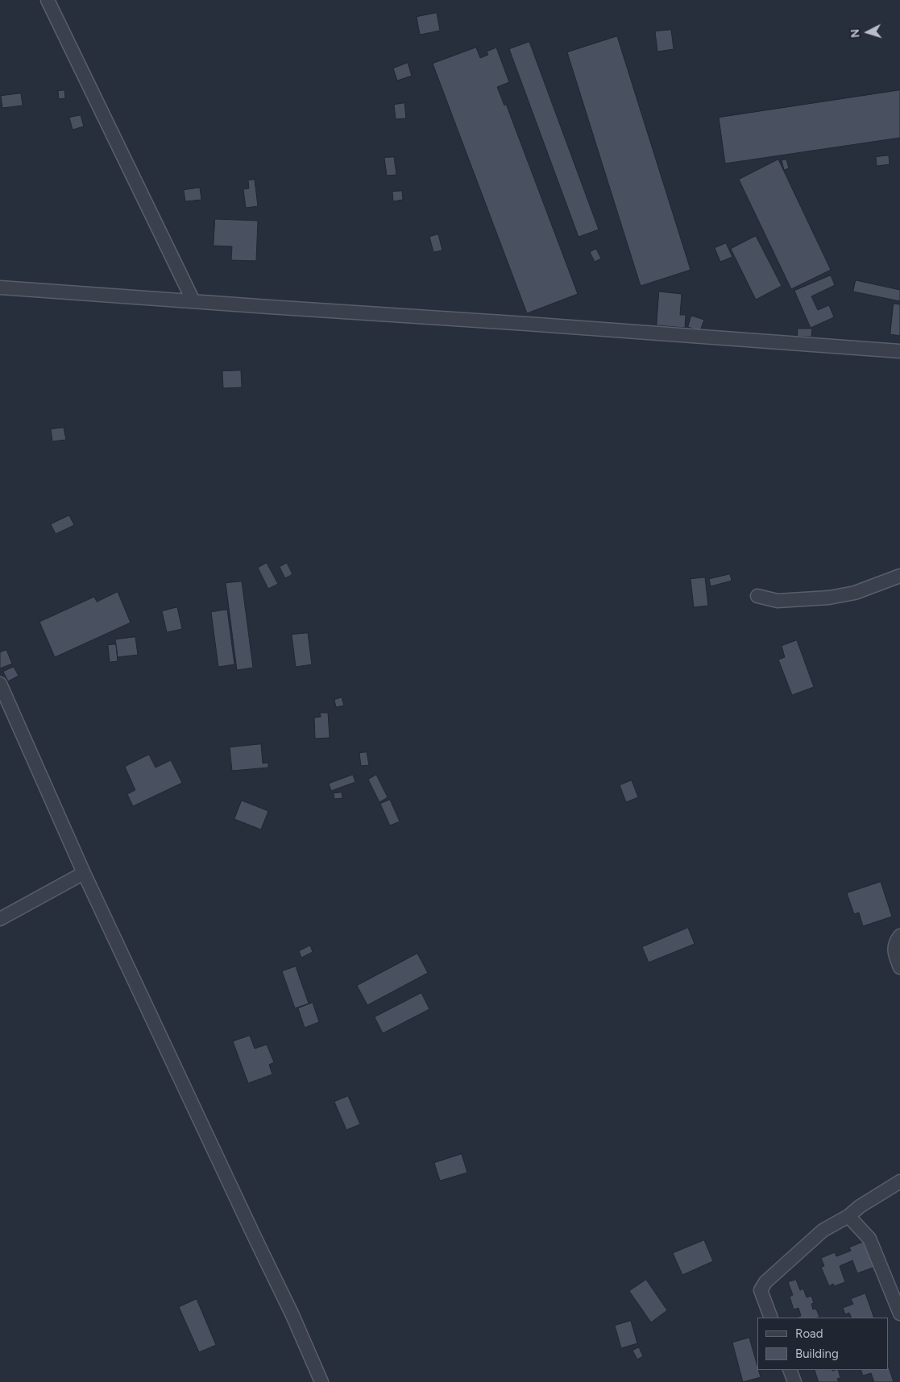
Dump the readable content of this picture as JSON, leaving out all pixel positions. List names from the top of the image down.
{
  "legend": ["Road", "Building"],
  "north": "left"
}
